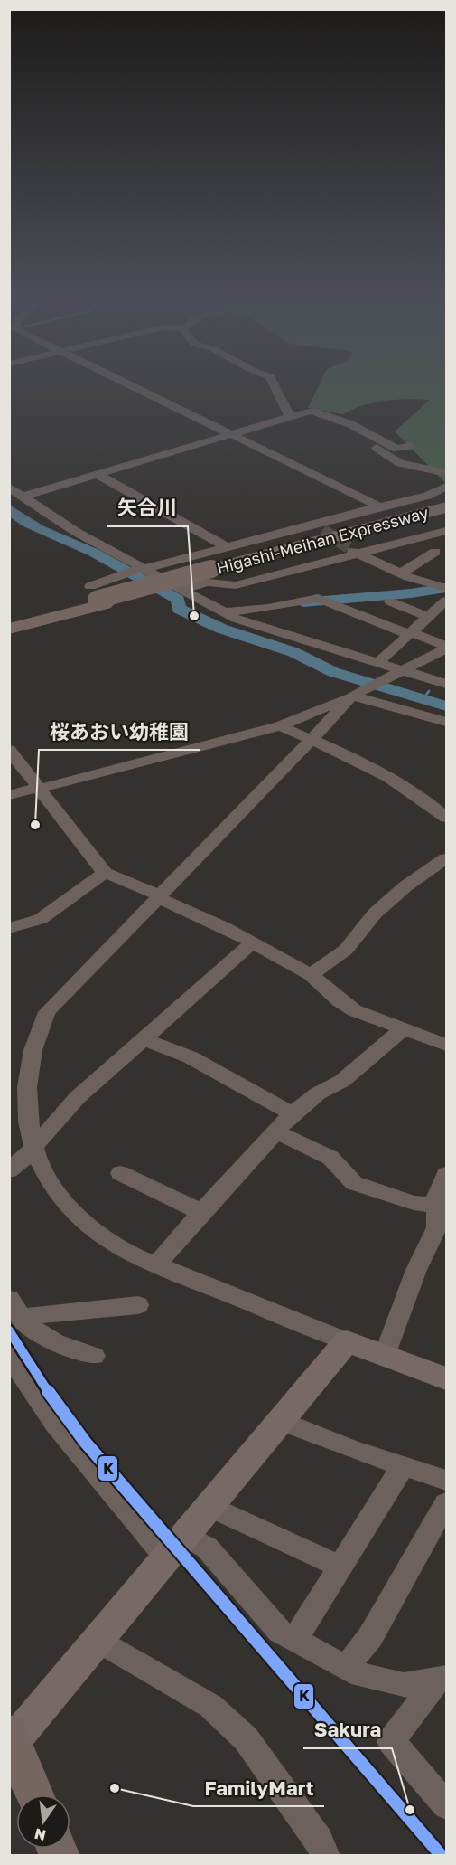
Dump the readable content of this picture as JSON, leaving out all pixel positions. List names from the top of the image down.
{
  "streets": {
    "highway": ["Higashi-Meihan Expressway"]
  },
  "places": [
    "矢合川",
    "桜あおい幼稚園",
    "FamilyMart",
    "Sakura"
  ],
  "lines": ["transit line K"],
  "north": "bottom"
}
